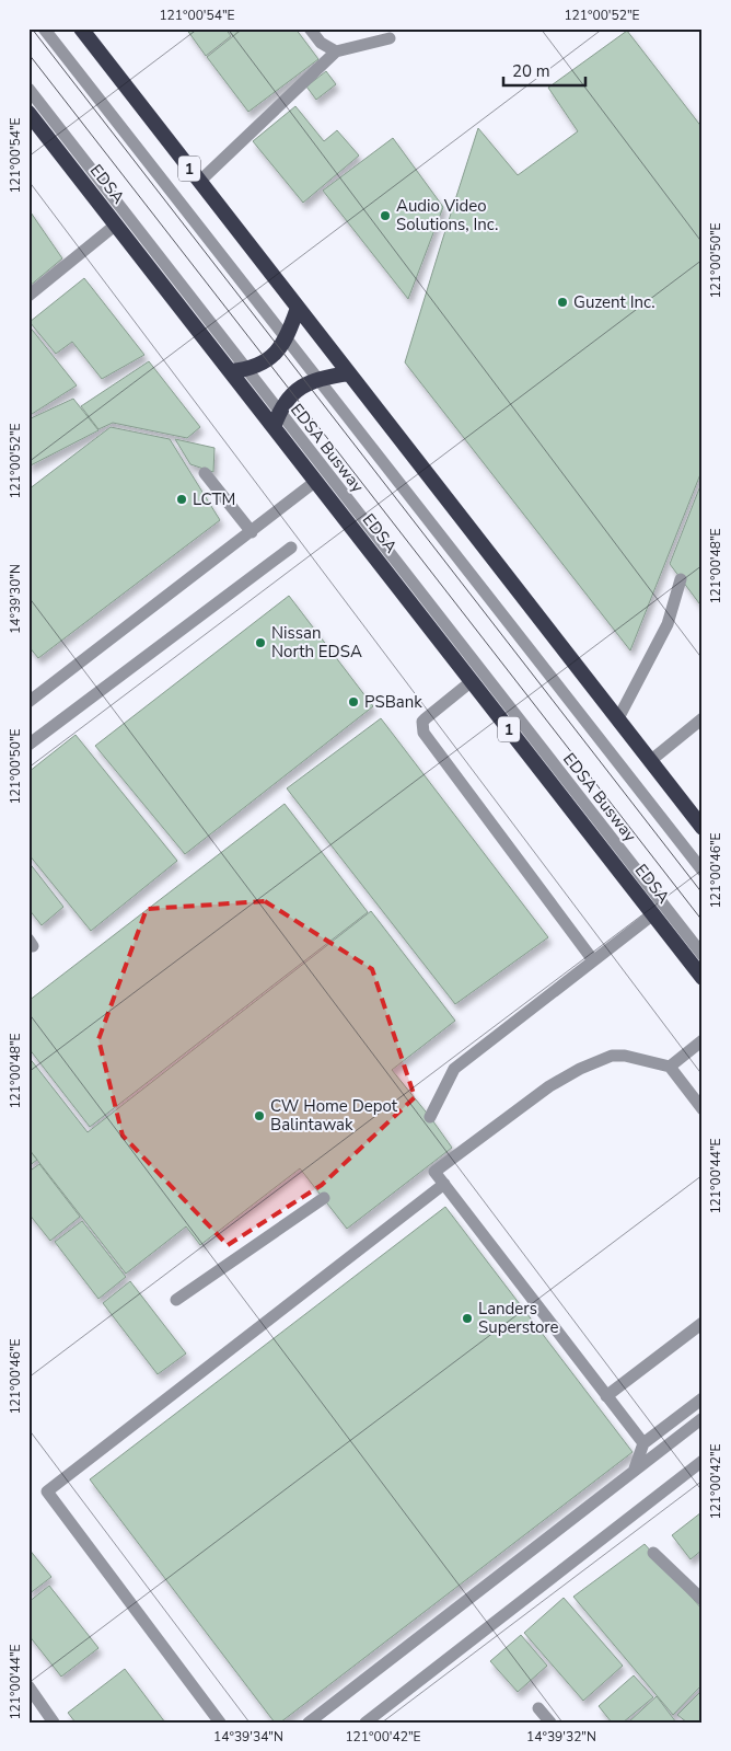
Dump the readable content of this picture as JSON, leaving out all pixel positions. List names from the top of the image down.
{
  "streets": {
    "highway": ["1", "EDSA"],
    "lane": ["EDSA Busway"]
  },
  "crossings": [
    ["EDSA", "EDSA Busway"]
  ],
  "places": [
    "Audio Video Solutions, Inc.",
    "Guzent Inc.",
    "LCTM",
    "Nissan North EDSA",
    "PSBank",
    "CW Home Depot Balintawak",
    "Landers Superstore"
  ],
  "scale_bar": "20 m",
  "coordinates": [
    "121°00'54\"E",
    "121°00'52\"E",
    "121°00'50\"E",
    "121°00'48\"E",
    "14°39'30\"N",
    "121°00'46\"E",
    "121°00'44\"E",
    "121°00'42\"E",
    "14°39'34\"N",
    "14°39'32\"N"
  ]
}
